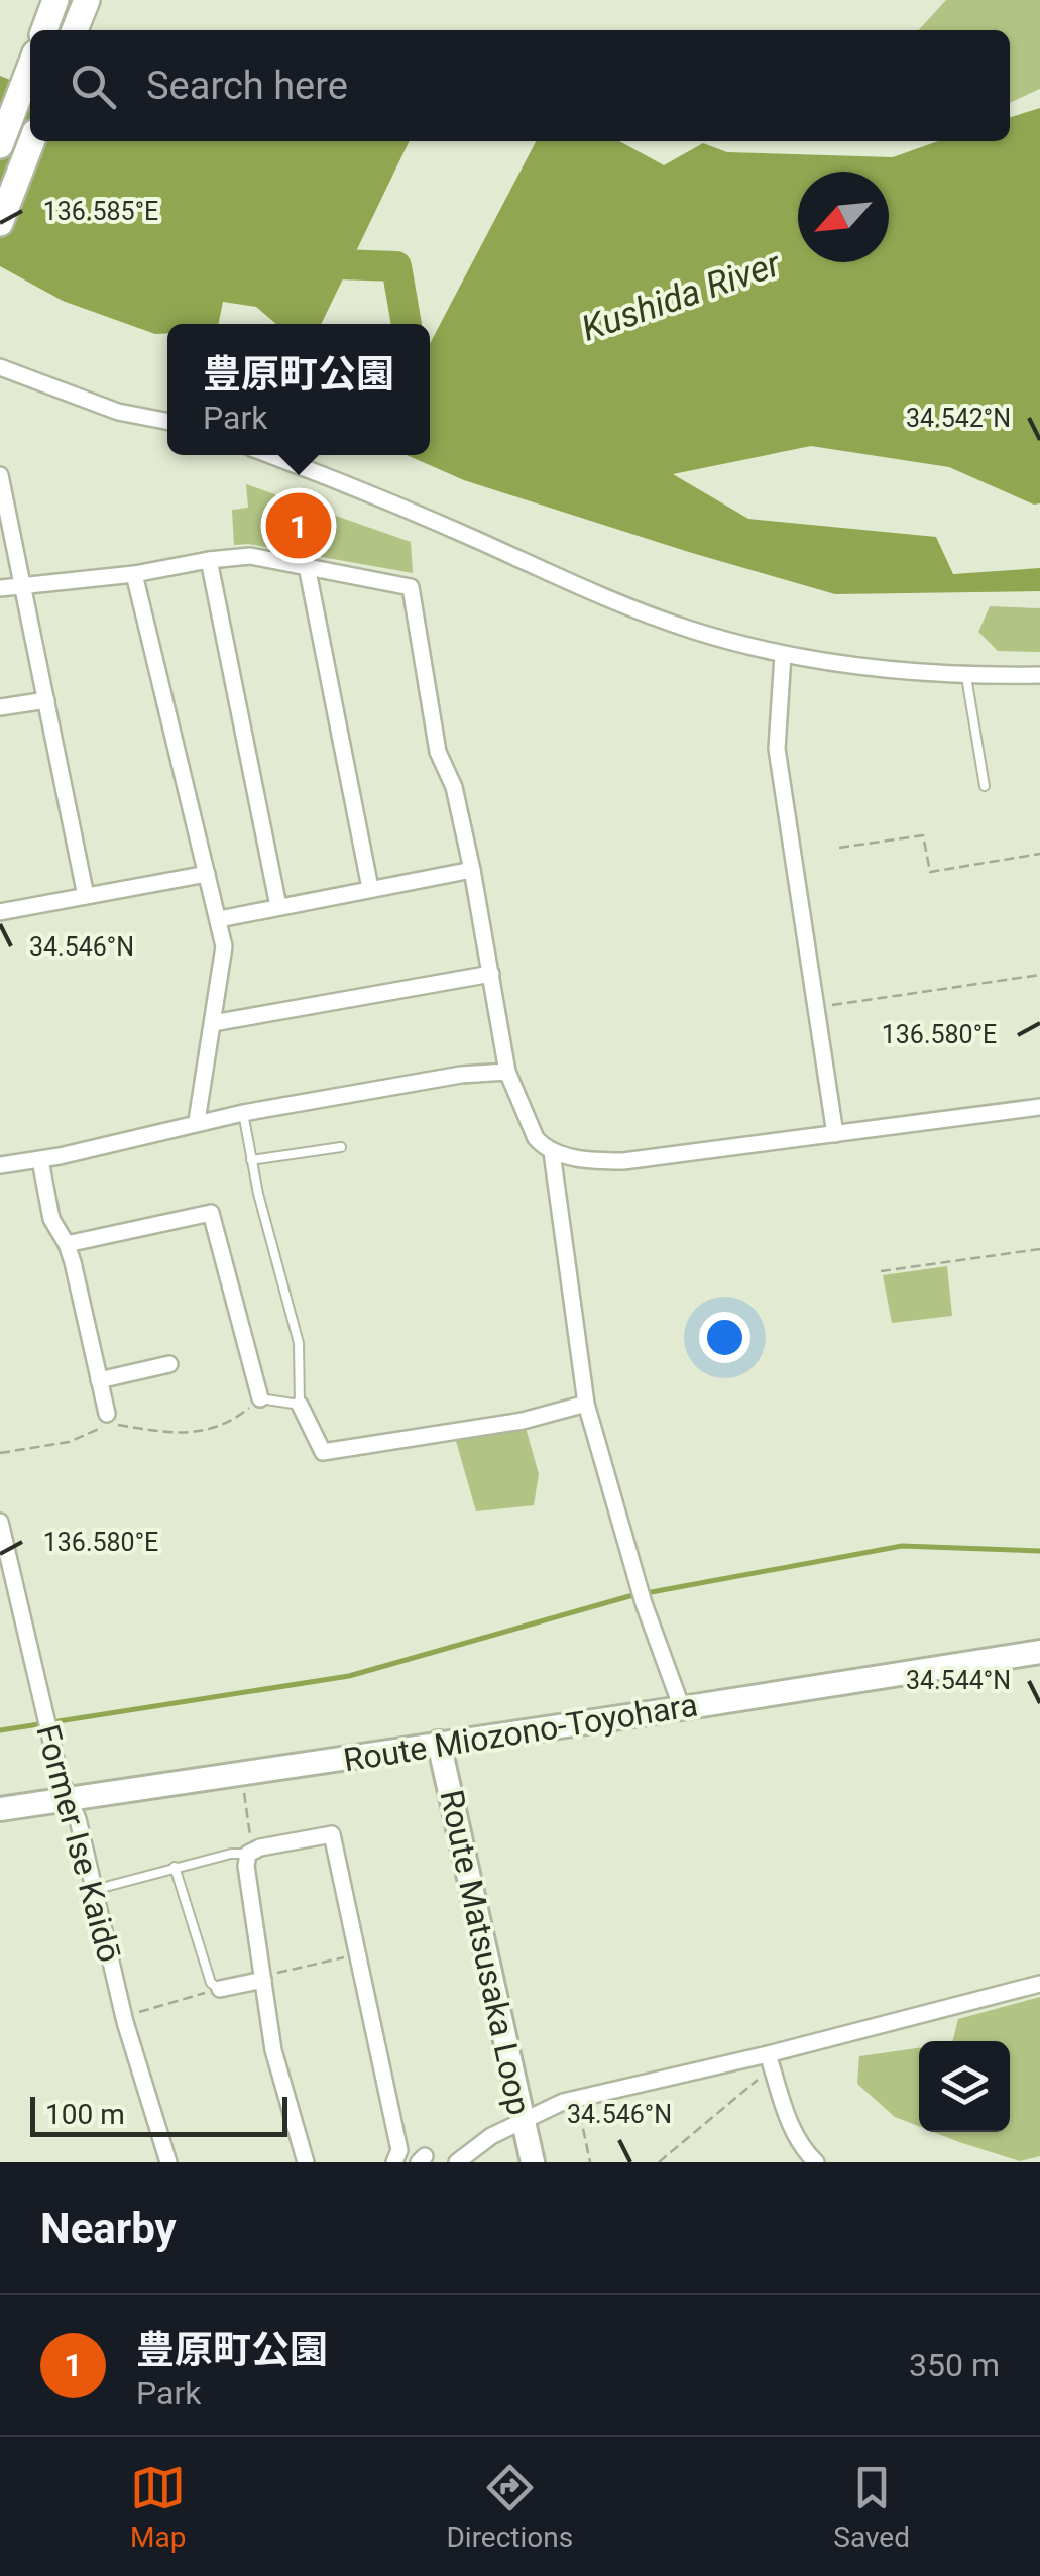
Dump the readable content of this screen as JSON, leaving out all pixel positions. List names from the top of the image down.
{
  "streets": {
    "main road": ["Route Miozono-Toyohara", "Route Matsusaka Loop"],
    "street": ["Former Ise Kaidō"]
  },
  "crossings": [
    ["Route Miozono-Toyohara", "Former Ise Kaidō"],
    ["Route Miozono-Toyohara", "Route Matsusaka Loop"]
  ],
  "water": ["Kushida River"],
  "scale_bar": "100 m",
  "north": "bottom left",
  "page": {
    "search": "Search here",
    "popup": ["豊原町公園", "Park"],
    "pins": "1",
    "scale": "100 m",
    "heading": "Nearby",
    "list": [
      {
        "mark": "1",
        "name": "豊原町公園",
        "note": "Park",
        "value": "350 m"
      }
    ],
    "nav": ["Map", "Directions", "Saved"]
  },
  "coordinates": [
    "136.585°E",
    "34.542°N",
    "34.546°N",
    "136.580°E",
    "34.544°N"
  ]
}
